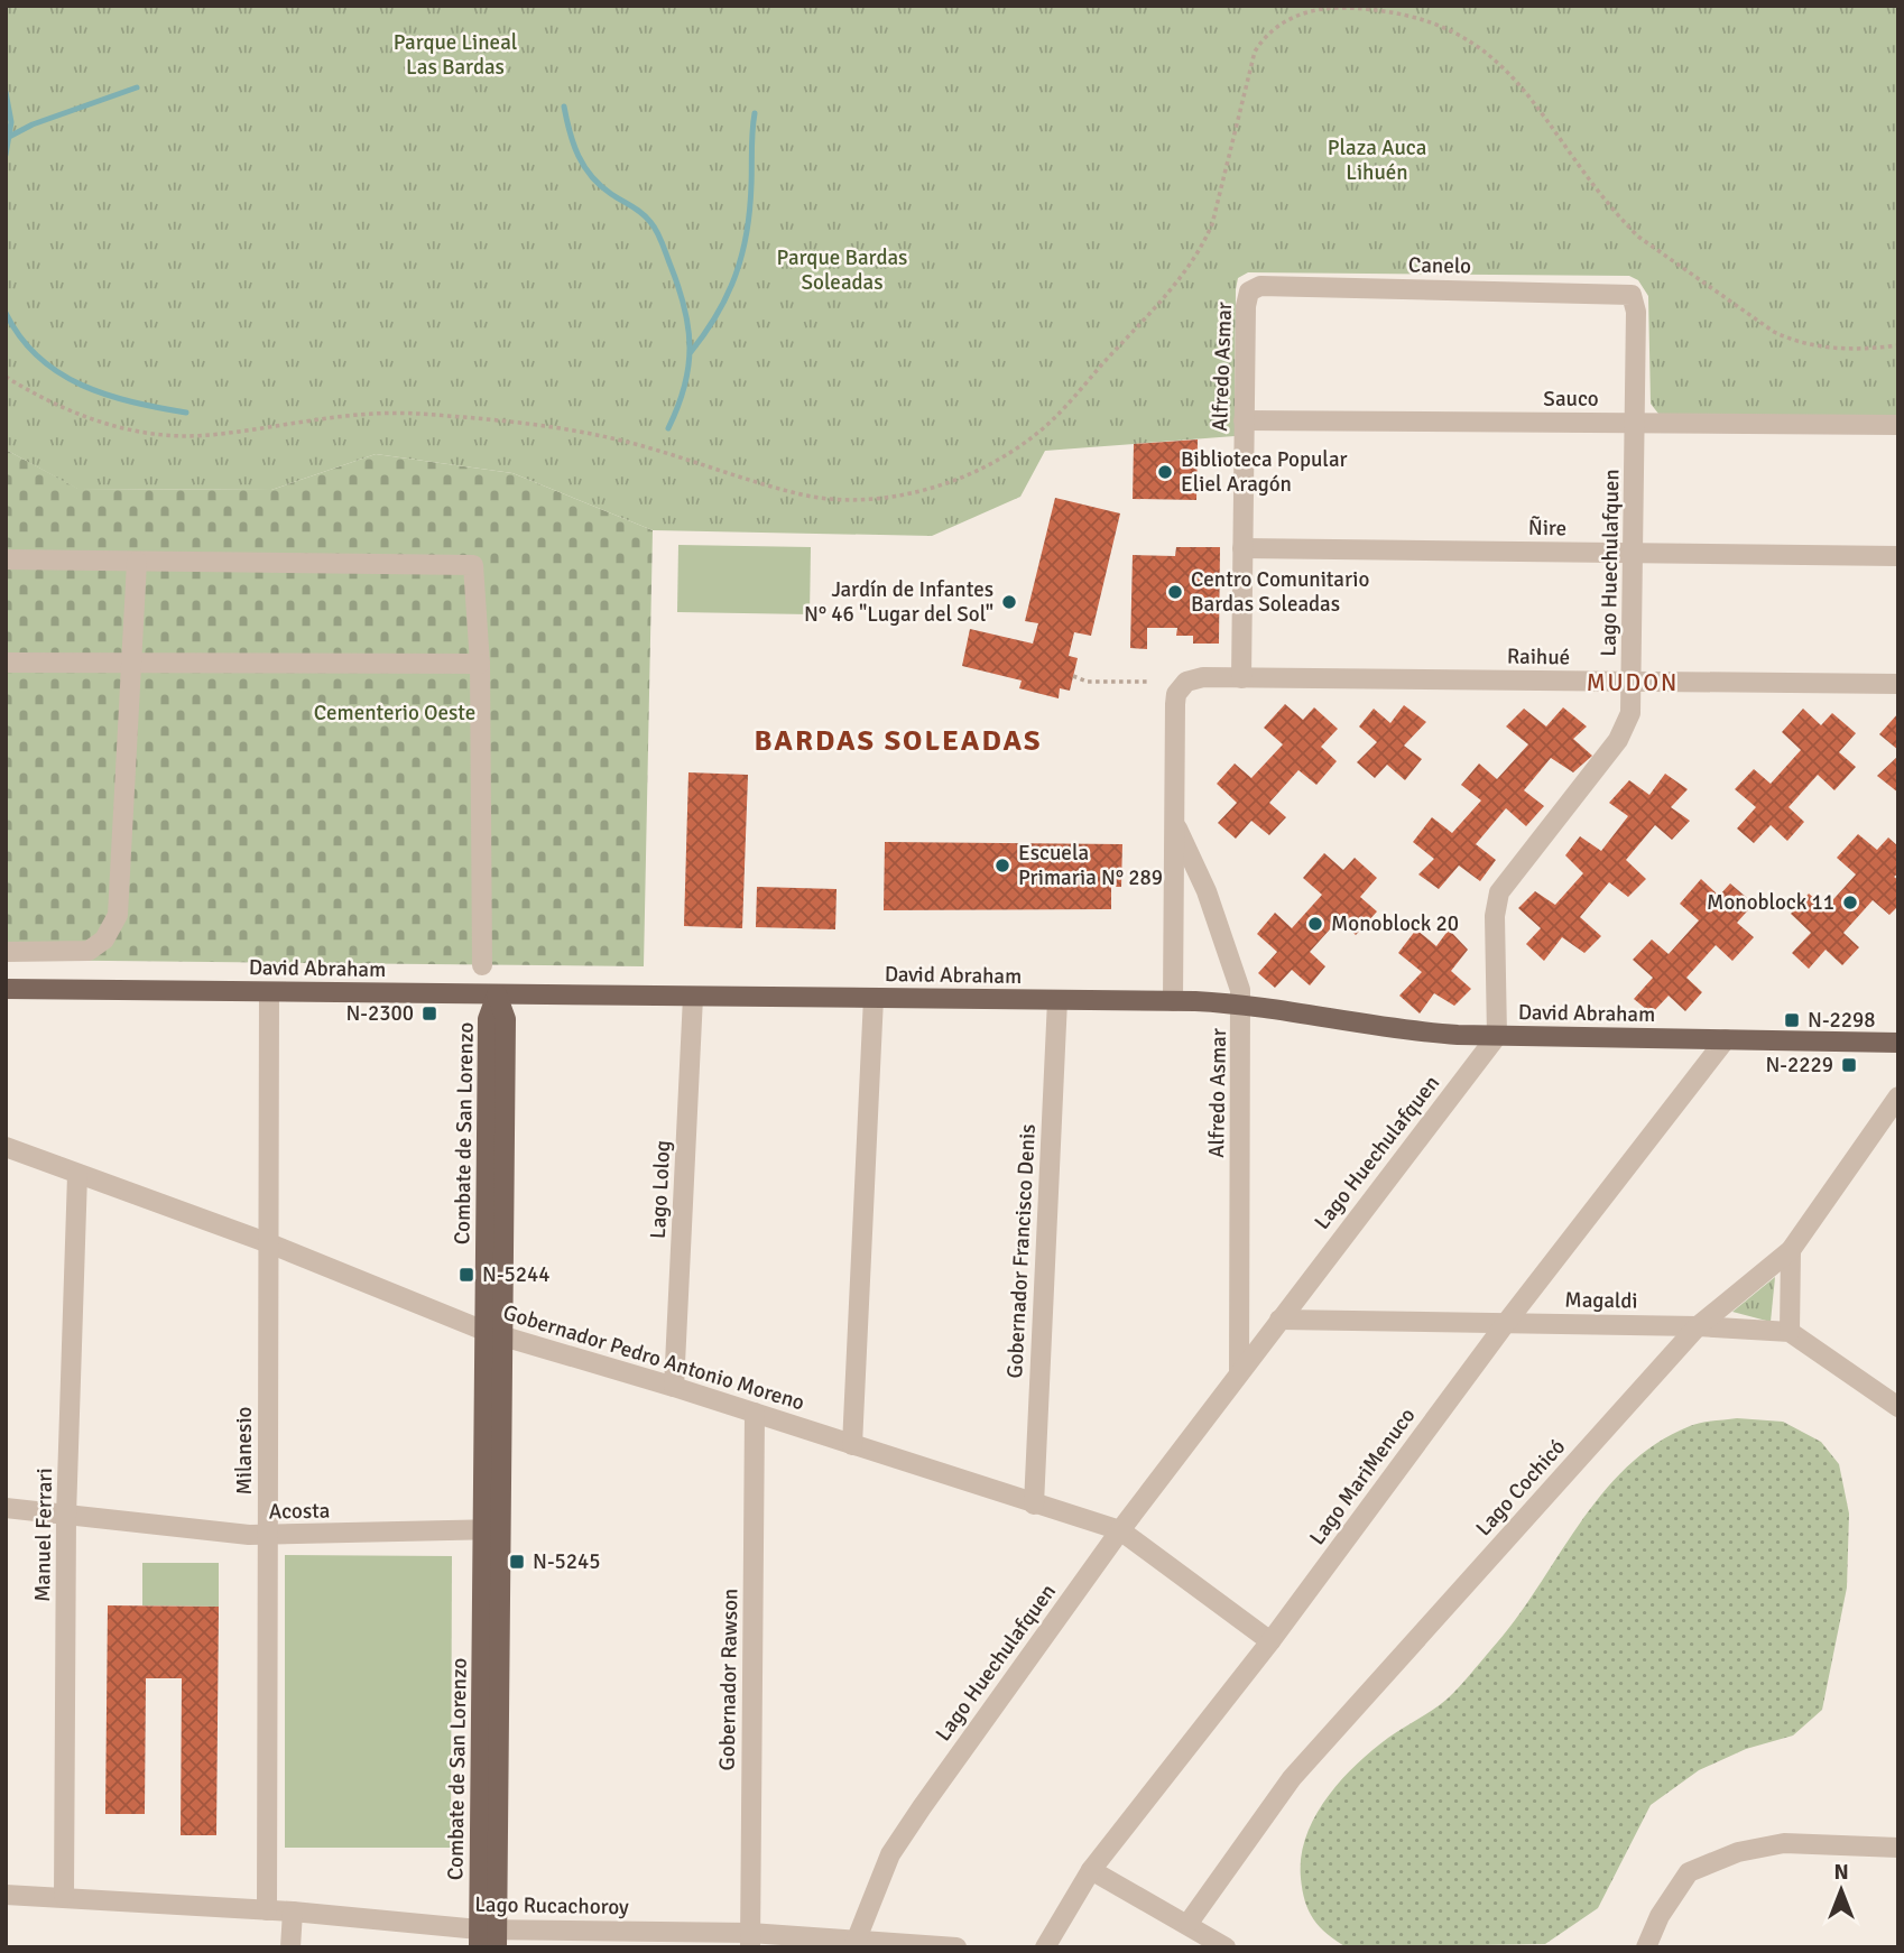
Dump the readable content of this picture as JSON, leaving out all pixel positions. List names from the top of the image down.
{
  "streets": {
    "main road": ["David Abraham", "Combate de San Lorenzo"],
    "street": [
      "Canelo",
      "Alfredo Asmar",
      "Sauco",
      "Ñire",
      "Lago Huechulafquen",
      "Raihué",
      "Lago Lolog",
      "Gobernador Francisco Denis",
      "Magaldi",
      "Gobernador Pedro Antonio Moreno",
      "Milanesio",
      "Lago MariMenuco",
      "Lago Cochicó",
      "Acosta",
      "Manuel Ferrari",
      "Gobernador Rawson",
      "Lago Rucachoroy"
    ]
  },
  "crossings": [
    ["Canelo", "Alfredo Asmar"],
    ["Canelo", "Lago Huechulafquen"],
    ["Alfredo Asmar", "Sauco"],
    ["Alfredo Asmar", "Ñire"],
    ["Alfredo Asmar", "Lago Huechulafquen"],
    ["Alfredo Asmar", "Raihué"],
    ["Alfredo Asmar", "David Abraham"],
    ["Sauco", "Lago Huechulafquen"],
    ["Ñire", "Lago Huechulafquen"],
    ["Lago Huechulafquen", "Raihué"],
    ["Lago Huechulafquen", "David Abraham"],
    ["Lago Huechulafquen", "Magaldi"],
    ["Lago Huechulafquen", "Gobernador Pedro Antonio Moreno"],
    ["Lago Huechulafquen", "Lago Rucachoroy"],
    ["David Abraham", "Combate de San Lorenzo"],
    ["David Abraham", "Lago Lolog"],
    ["David Abraham", "Gobernador Francisco Denis"],
    ["David Abraham", "Milanesio"],
    ["David Abraham", "Lago MariMenuco"],
    ["Combate de San Lorenzo", "Gobernador Pedro Antonio Moreno"],
    ["Combate de San Lorenzo", "Acosta"],
    ["Combate de San Lorenzo", "Lago Rucachoroy"],
    ["Lago Lolog", "Gobernador Pedro Antonio Moreno"],
    ["Gobernador Francisco Denis", "Gobernador Pedro Antonio Moreno"],
    ["Magaldi", "Lago MariMenuco"],
    ["Magaldi", "Lago Cochicó"],
    ["Gobernador Pedro Antonio Moreno", "Milanesio"],
    ["Gobernador Pedro Antonio Moreno", "Lago MariMenuco"],
    ["Gobernador Pedro Antonio Moreno", "Manuel Ferrari"],
    ["Gobernador Pedro Antonio Moreno", "Gobernador Rawson"],
    ["Milanesio", "Acosta"],
    ["Milanesio", "Lago Rucachoroy"],
    ["Acosta", "Manuel Ferrari"],
    ["Manuel Ferrari", "Lago Rucachoroy"],
    ["Gobernador Rawson", "Lago Rucachoroy"]
  ],
  "districts": ["MUDON", "BARDAS SOLEADAS"],
  "parks": [
    "Parque Lineal Las Bardas",
    "Plaza Auca Lihuén",
    "Parque Bardas Soleadas",
    "Cementerio Oeste"
  ],
  "places": {
    "other": [
      "Biblioteca Popular Eliel Aragón",
      "Centro Comunitario Bardas Soleadas",
      "Jardín de Infantes N° 46 \"Lugar del Sol\"",
      "Escuela Primaria N° 289",
      "Monoblock 11",
      "Monoblock 20"
    ],
    "transit": [
      "N-2300",
      "N-2298",
      "N-2229",
      "N-5244",
      "N-5245"
    ]
  },
  "north": "top"
}
